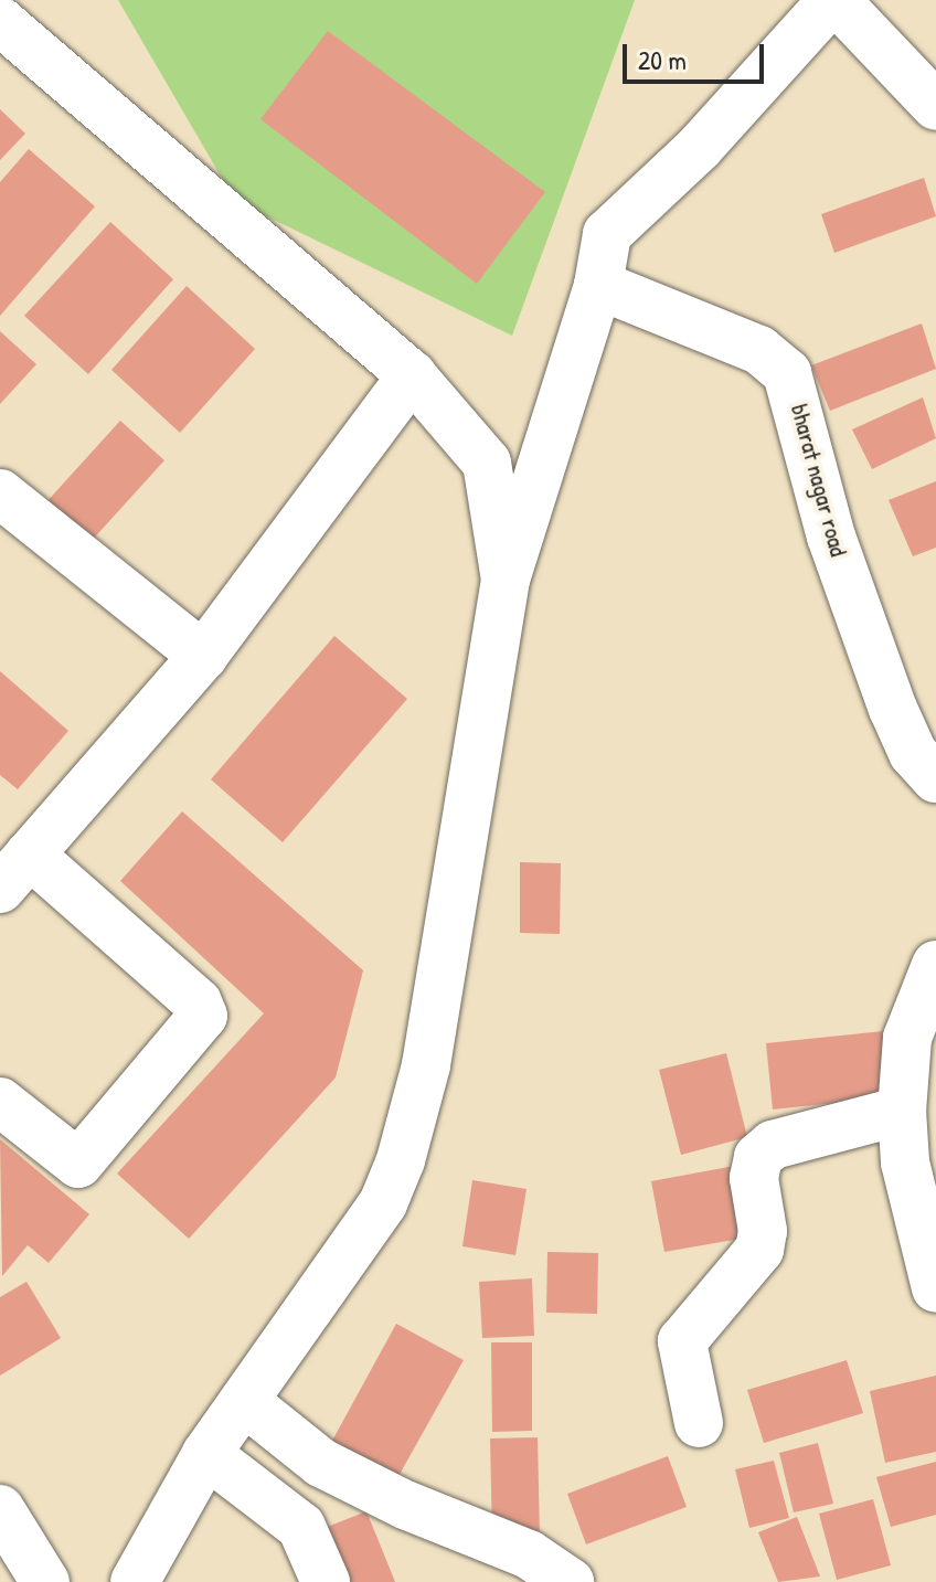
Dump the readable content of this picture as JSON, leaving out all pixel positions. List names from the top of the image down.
{
  "streets": {
    "street": ["bharat nagar road"]
  },
  "scale_bar": "20 m"
}
